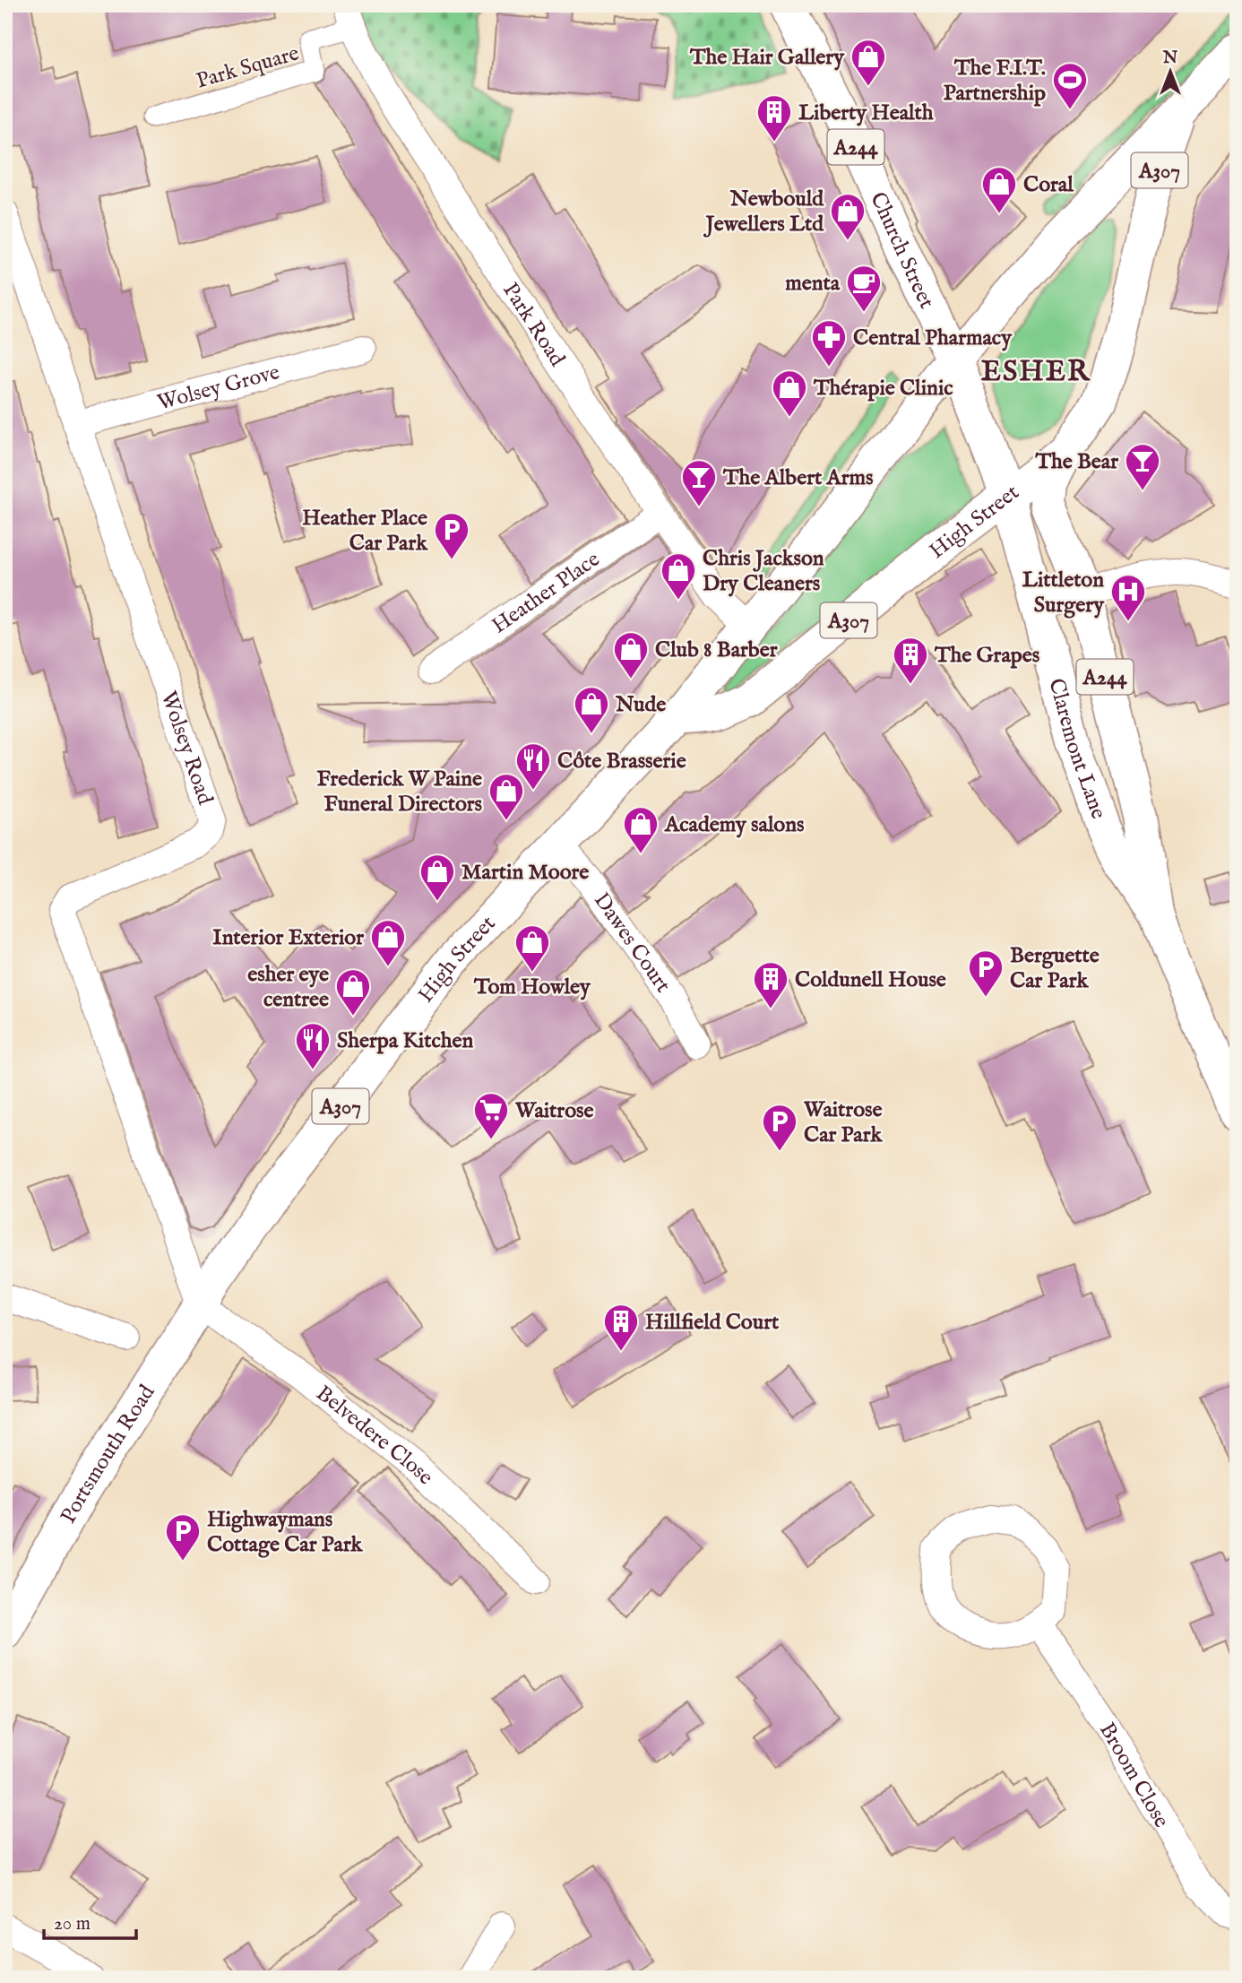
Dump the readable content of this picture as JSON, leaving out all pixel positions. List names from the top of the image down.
{
  "streets": {
    "main road": [
      "A244",
      "A307",
      "Church Street",
      "High Street",
      "Claremont Lane",
      "Portsmouth Road"
    ],
    "street": [
      "Park Square",
      "Park Road",
      "Wolsey Grove",
      "Heather Place",
      "Wolsey Road",
      "Dawes Court",
      "Belvedere Close",
      "Broom Close"
    ]
  },
  "crossings": [
    ["Park Square", "Park Road"],
    ["Church Street", "High Street"],
    ["Church Street", "Claremont Lane"],
    ["Park Road", "High Street"],
    ["Park Road", "Heather Place"],
    ["Wolsey Grove", "Wolsey Road"],
    ["High Street", "Wolsey Road"],
    ["High Street", "Claremont Lane"],
    ["High Street", "Dawes Court"],
    ["High Street", "Belvedere Close"],
    ["High Street", "Portsmouth Road"],
    ["Wolsey Road", "Belvedere Close"],
    ["Wolsey Road", "Portsmouth Road"],
    ["Belvedere Close", "Portsmouth Road"]
  ],
  "districts": ["ESHER"],
  "places": {
    "shop": [
      "The Hair Gallery",
      "Coral",
      "Newbould Jewellers Ltd",
      "Thérapie Clinic",
      "Chris Jackson Dry Cleaners",
      "Club 8 Barber",
      "Nude",
      "Frederick W Paine Funeral Directors",
      "Academy salons",
      "Martin Moore",
      "Interior Exterior",
      "Tom Howley",
      "esher eye centree"
    ],
    "sports": ["The F.I.T. Partnership"],
    "building": [
      "Liberty Health",
      "The Grapes",
      "Coldunell House",
      "Hillfield Court"
    ],
    "cafe": ["menta"],
    "pharmacy": ["Central Pharmacy"],
    "bar": ["The Bear", "The Albert Arms"],
    "parking": [
      "Heather Place Car Park",
      "Berguette Car Park",
      "Waitrose Car Park",
      "Highwaymans Cottage Car Park"
    ],
    "hospital": ["Littleton Surgery"],
    "restaurant": ["Côte Brasserie", "Sherpa Kitchen"],
    "supermarket": ["Waitrose"]
  },
  "scale_bar": "20 m",
  "north": "top"
}
